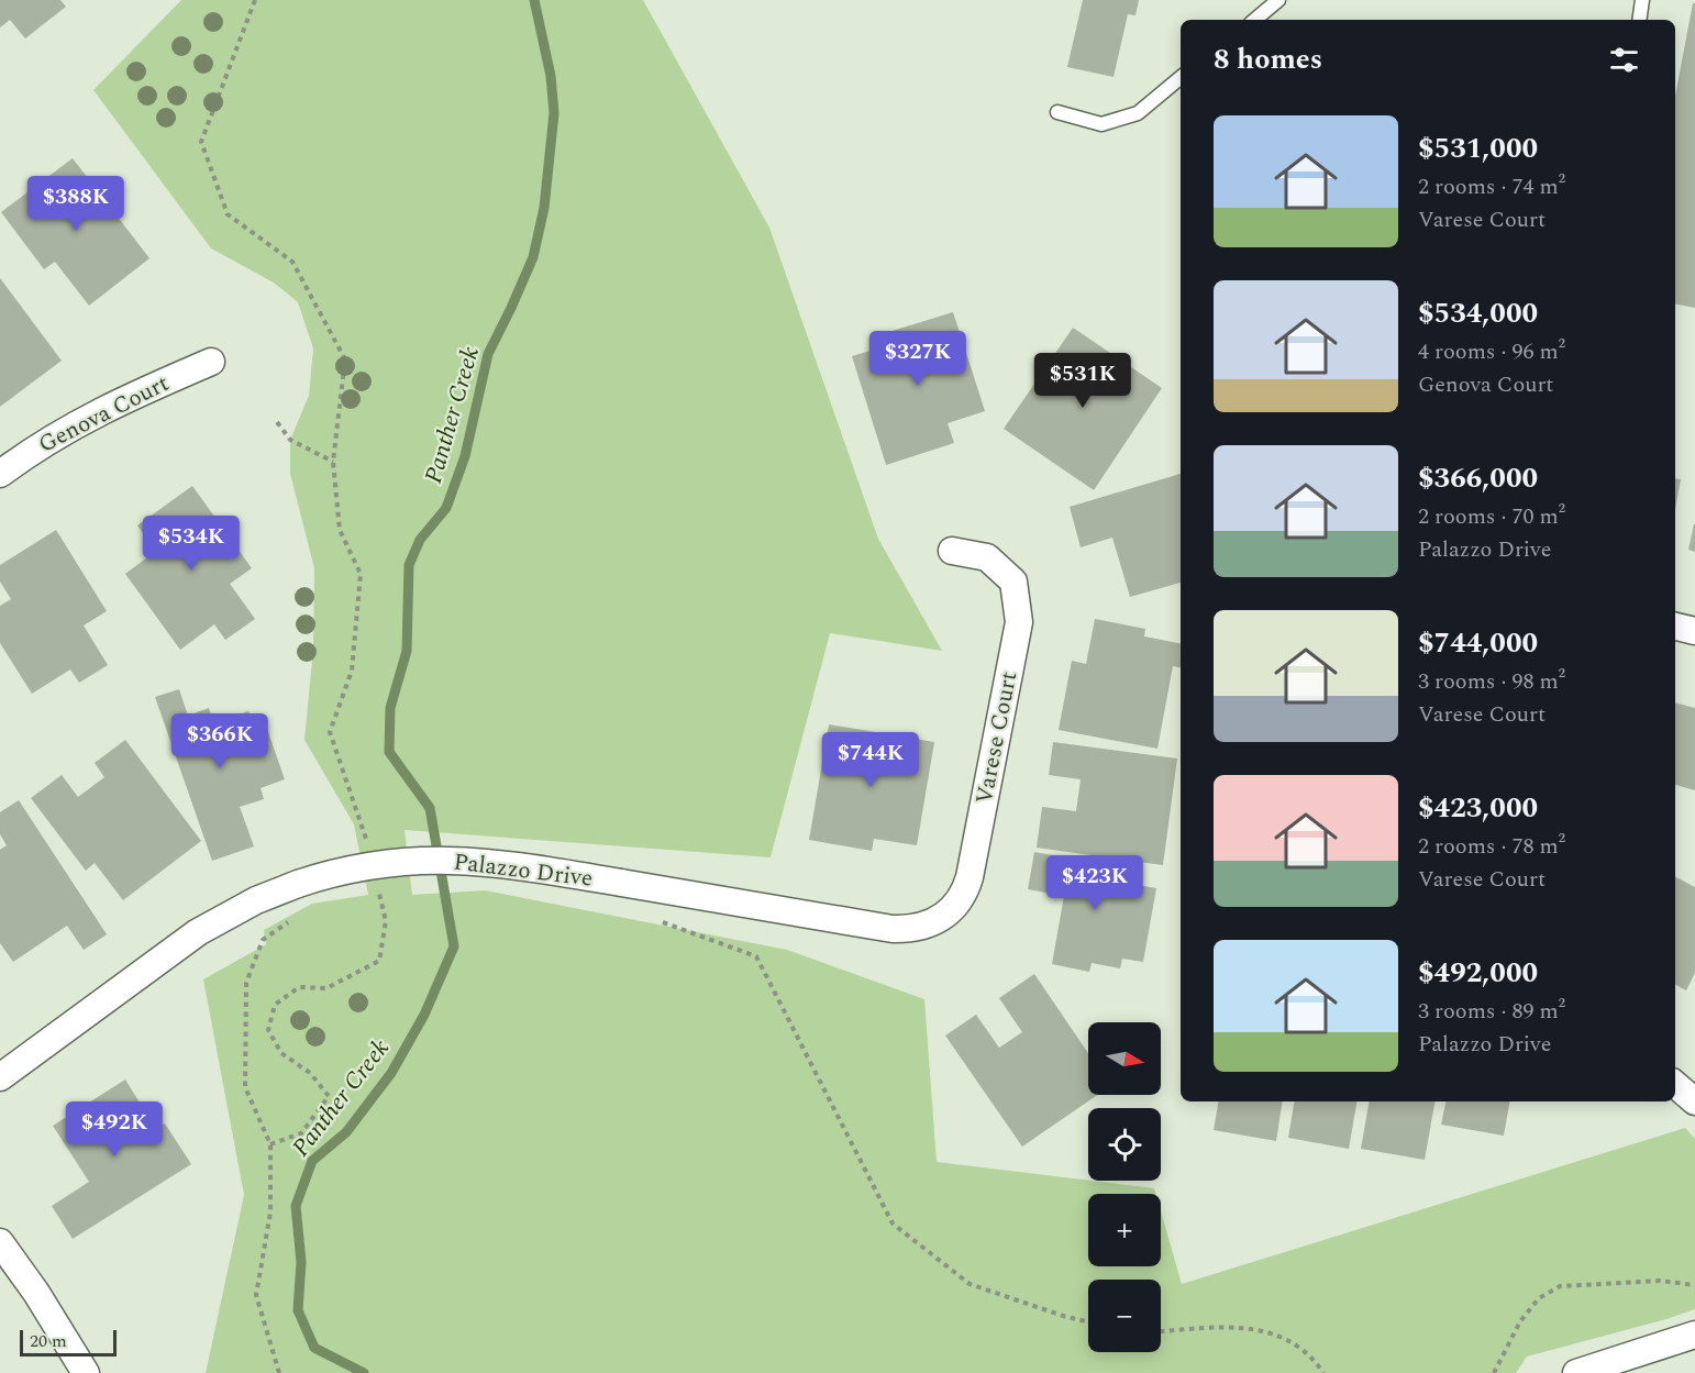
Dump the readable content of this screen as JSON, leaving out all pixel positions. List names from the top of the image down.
{
  "streets": {
    "street": ["Genova Court", "Varese Court", "Palazzo Drive"]
  },
  "crossings": [
    ["Varese Court", "Palazzo Drive"]
  ],
  "water": ["Panther Creek"],
  "scale_bar": "20 m",
  "north": "right",
  "page": {
    "heading": "8 homes",
    "list": [
      {
        "name": "$531,000",
        "note": "2 rooms · 74 m² · Varese Court"
      },
      {
        "name": "$534,000",
        "note": "4 rooms · 96 m² · Genova Court"
      },
      {
        "name": "$366,000",
        "note": "2 rooms · 70 m² · Palazzo Drive"
      },
      {
        "name": "$744,000",
        "note": "3 rooms · 98 m² · Varese Court"
      },
      {
        "name": "$423,000",
        "note": "2 rooms · 78 m² · Varese Court"
      },
      {
        "name": "$492,000",
        "note": "3 rooms · 89 m² · Palazzo Drive"
      }
    ],
    "price": [
      "$388K",
      "$327K",
      "$531K",
      "$534K",
      "$366K",
      "$744K",
      "$423K",
      "$492K"
    ],
    "map_buttons": ["+", "−"],
    "scale": "20 m"
  }
}
